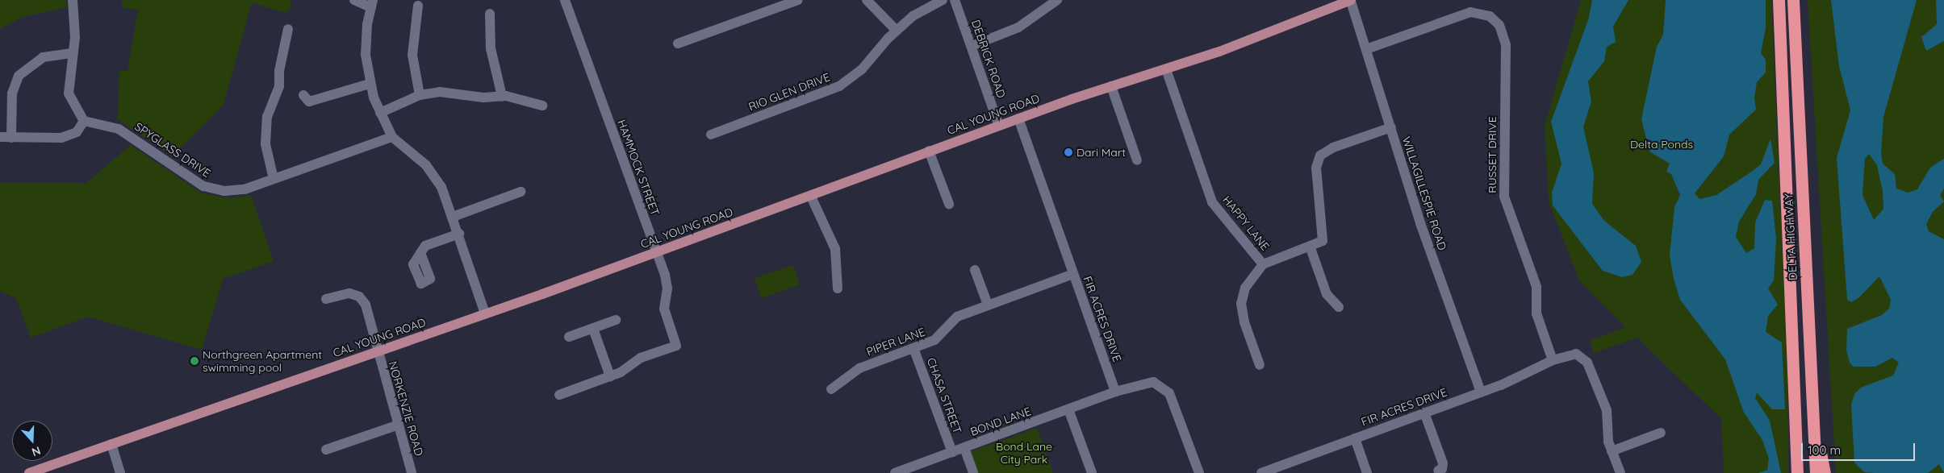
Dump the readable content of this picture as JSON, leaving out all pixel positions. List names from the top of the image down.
{
  "streets": {
    "highway": ["DELTA HIGHWAY"],
    "main road": ["CAL YOUNG ROAD"],
    "street": [
      "DEBRICK ROAD",
      "RIO GLEN DRIVE",
      "SPYGLASS DRIVE",
      "RUSSET DRIVE",
      "HAMMOCK STREET",
      "WILLAGILLESPIE ROAD",
      "HAPPY LANE",
      "FIR ACRES DRIVE",
      "PIPER LANE",
      "CHASA STREET",
      "NORKENZIE ROAD",
      "BOND LANE"
    ]
  },
  "crossings": [
    ["DEBRICK ROAD", "CAL YOUNG ROAD"],
    ["CAL YOUNG ROAD", "HAMMOCK STREET"],
    ["CAL YOUNG ROAD", "WILLAGILLESPIE ROAD"],
    ["CAL YOUNG ROAD", "HAPPY LANE"],
    ["CAL YOUNG ROAD", "FIR ACRES DRIVE"],
    ["CAL YOUNG ROAD", "NORKENZIE ROAD"],
    ["RUSSET DRIVE", "WILLAGILLESPIE ROAD"],
    ["RUSSET DRIVE", "FIR ACRES DRIVE"],
    ["WILLAGILLESPIE ROAD", "FIR ACRES DRIVE"],
    ["FIR ACRES DRIVE", "PIPER LANE"],
    ["FIR ACRES DRIVE", "BOND LANE"],
    ["PIPER LANE", "CHASA STREET"],
    ["CHASA STREET", "BOND LANE"]
  ],
  "parks": ["Delta Ponds", "Bond Lane City Park"],
  "places": ["Dari Mart", "Northgreen Apartment swimming pool"],
  "scale_bar": "100 m",
  "north": "bottom"
}
